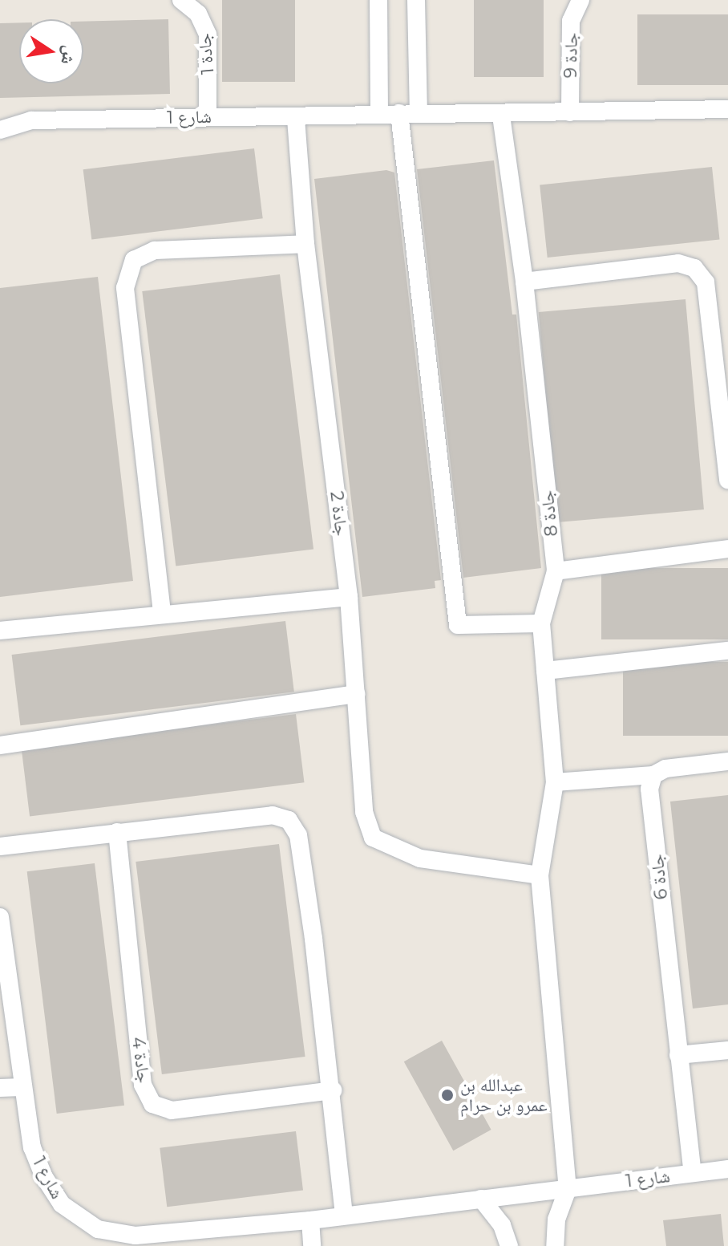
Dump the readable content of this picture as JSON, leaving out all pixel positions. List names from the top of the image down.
{
  "streets": {
    "street": [
      "جادة 1",
      "جادة 9",
      "شارع 1",
      "جادة 2",
      "جادة 8",
      "جادة 6",
      "جادة 4"
    ]
  },
  "crossings": [
    ["جادة 1", "شارع 1"],
    ["جادة 9", "شارع 1"],
    ["شارع 1", "جادة 2"],
    ["شارع 1", "جادة 8"],
    ["شارع 1", "جادة 6"]
  ],
  "places": ["عبدالله بن عمرو بن حرام"],
  "north": "right"
}
